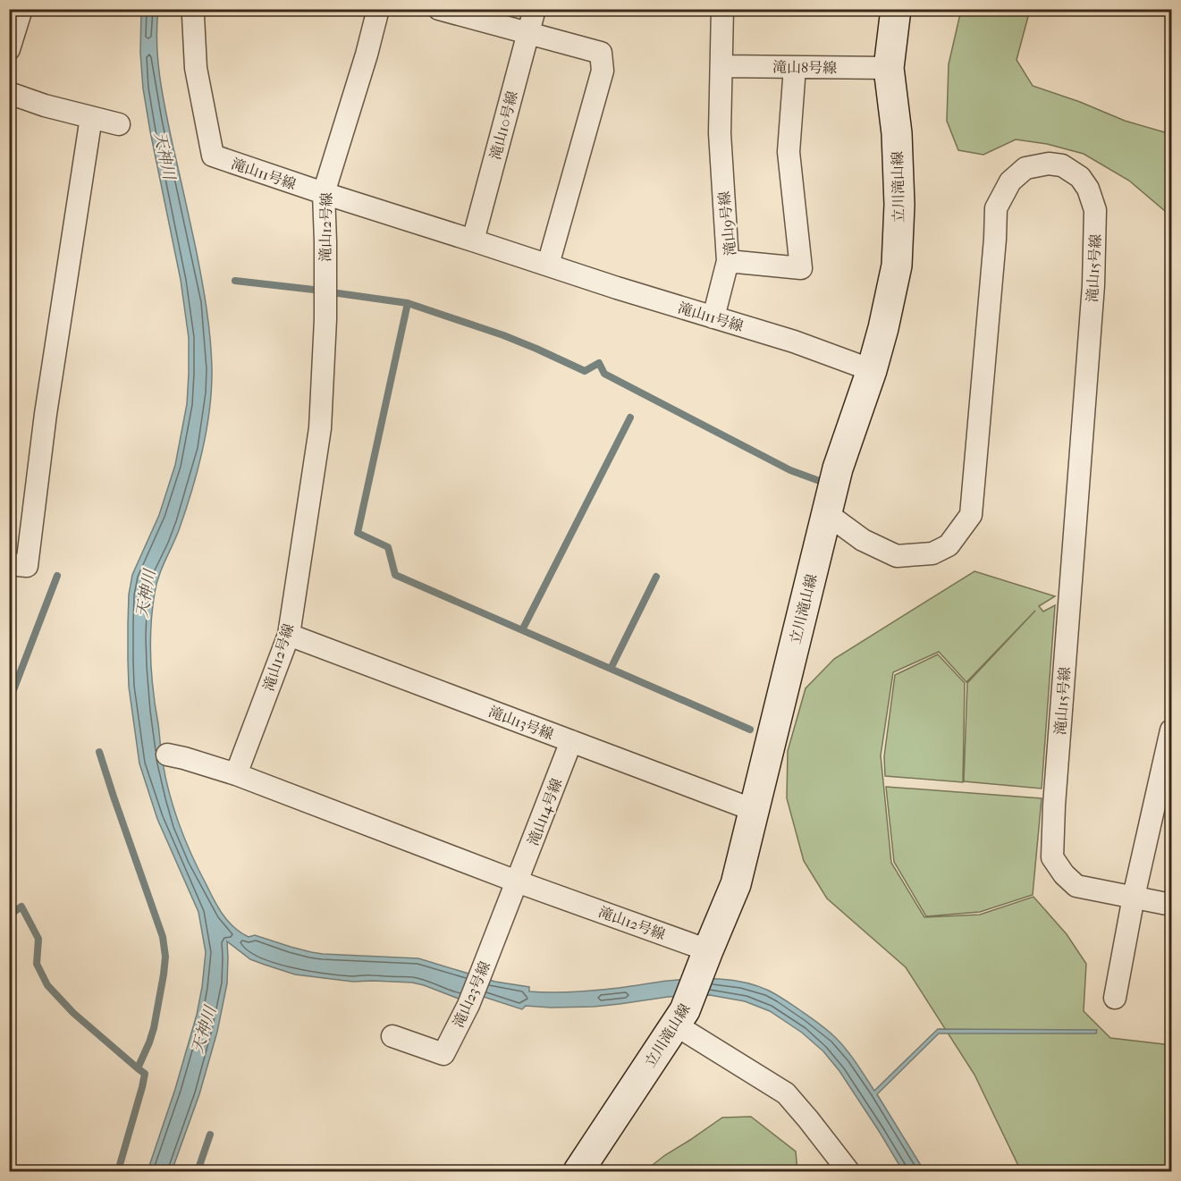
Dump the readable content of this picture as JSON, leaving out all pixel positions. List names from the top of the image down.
{
  "streets": {
    "street": [
      "滝山8号線",
      "滝山10号線",
      "滝山11号線",
      "立川滝山線",
      "滝山9号線",
      "滝山12号線",
      "滝山15号線",
      "滝山13号線",
      "滝山14号線",
      "滝山23号線"
    ]
  },
  "crossings": [
    ["滝山8号線", "立川滝山線"],
    ["滝山8号線", "滝山9号線"],
    ["滝山10号線", "滝山11号線"],
    ["滝山11号線", "立川滝山線"],
    ["滝山11号線", "滝山12号線"],
    ["立川滝山線", "滝山12号線"],
    ["立川滝山線", "滝山15号線"],
    ["立川滝山線", "滝山13号線"],
    ["滝山12号線", "滝山13号線"],
    ["滝山12号線", "滝山14号線"],
    ["滝山12号線", "滝山23号線"],
    ["滝山13号線", "滝山14号線"],
    ["滝山14号線", "滝山23号線"]
  ],
  "water": ["天神川"]
}
